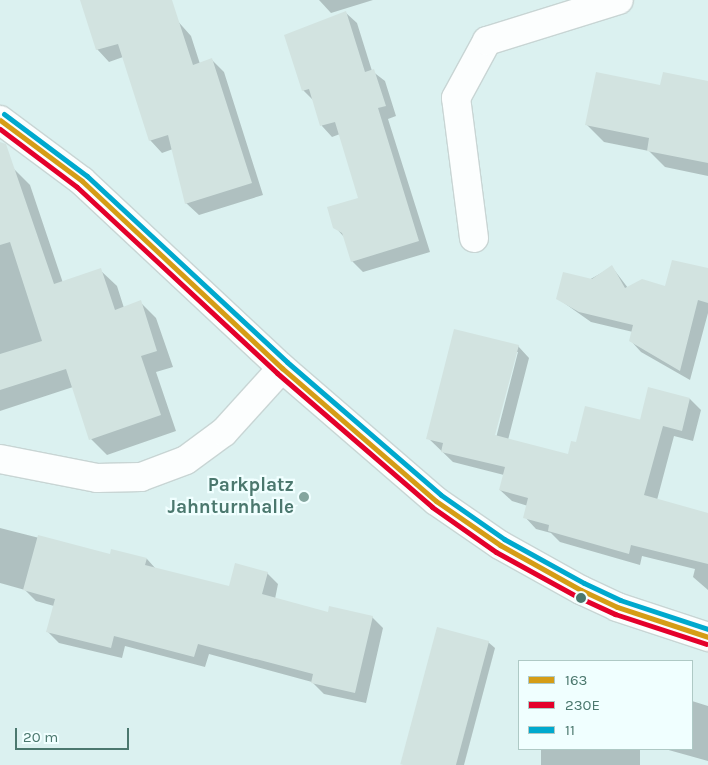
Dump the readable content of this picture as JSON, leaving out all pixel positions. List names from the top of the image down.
{
  "places": ["Parkplatz Jahnturnhalle"],
  "lines": ["transit line 11", "transit line 163", "transit line 230E"],
  "legend": ["163", "230E", "11"],
  "scale_bar": "20 m"
}
